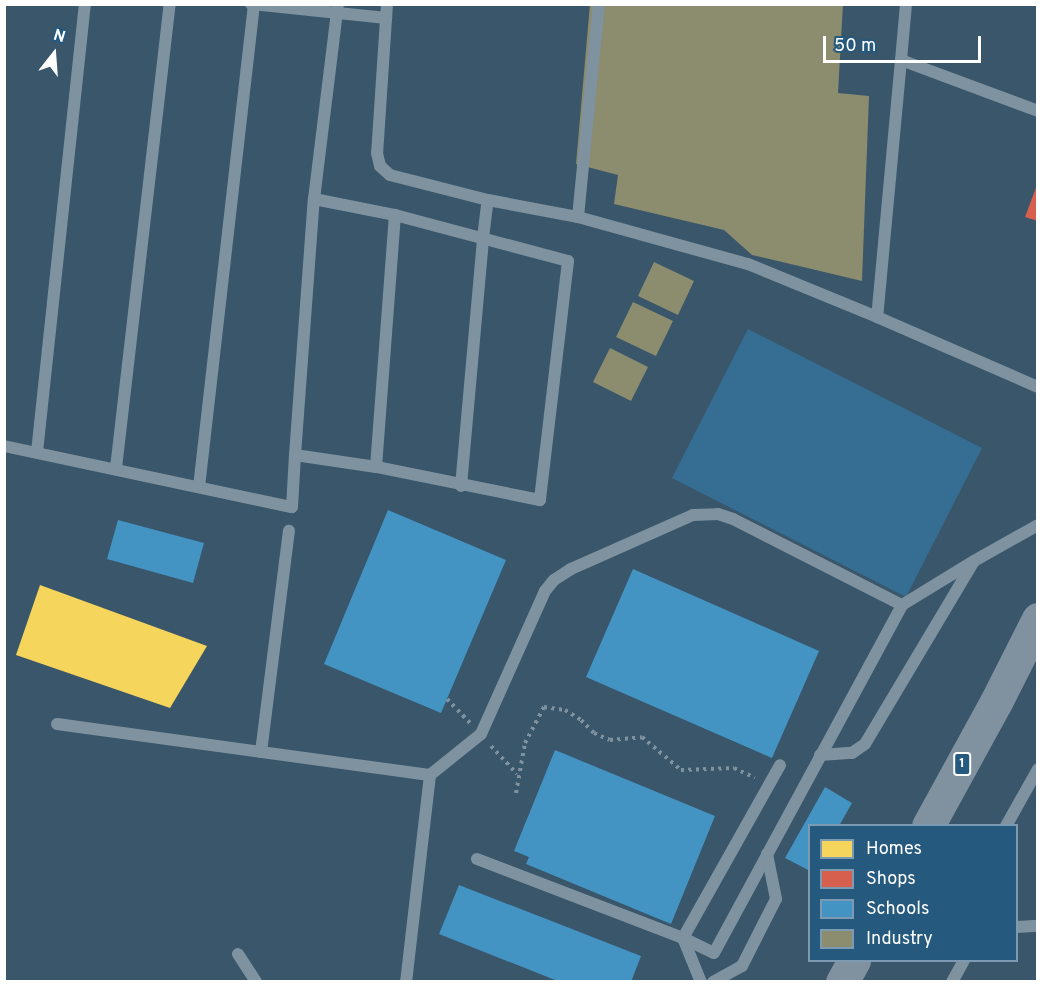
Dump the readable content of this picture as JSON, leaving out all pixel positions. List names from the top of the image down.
{
  "streets": {
    "highway": ["1"]
  },
  "legend": [
    "Homes",
    "Shops",
    "Schools",
    "Industry"
  ],
  "scale_bar": "50 m",
  "north": "top"
}
